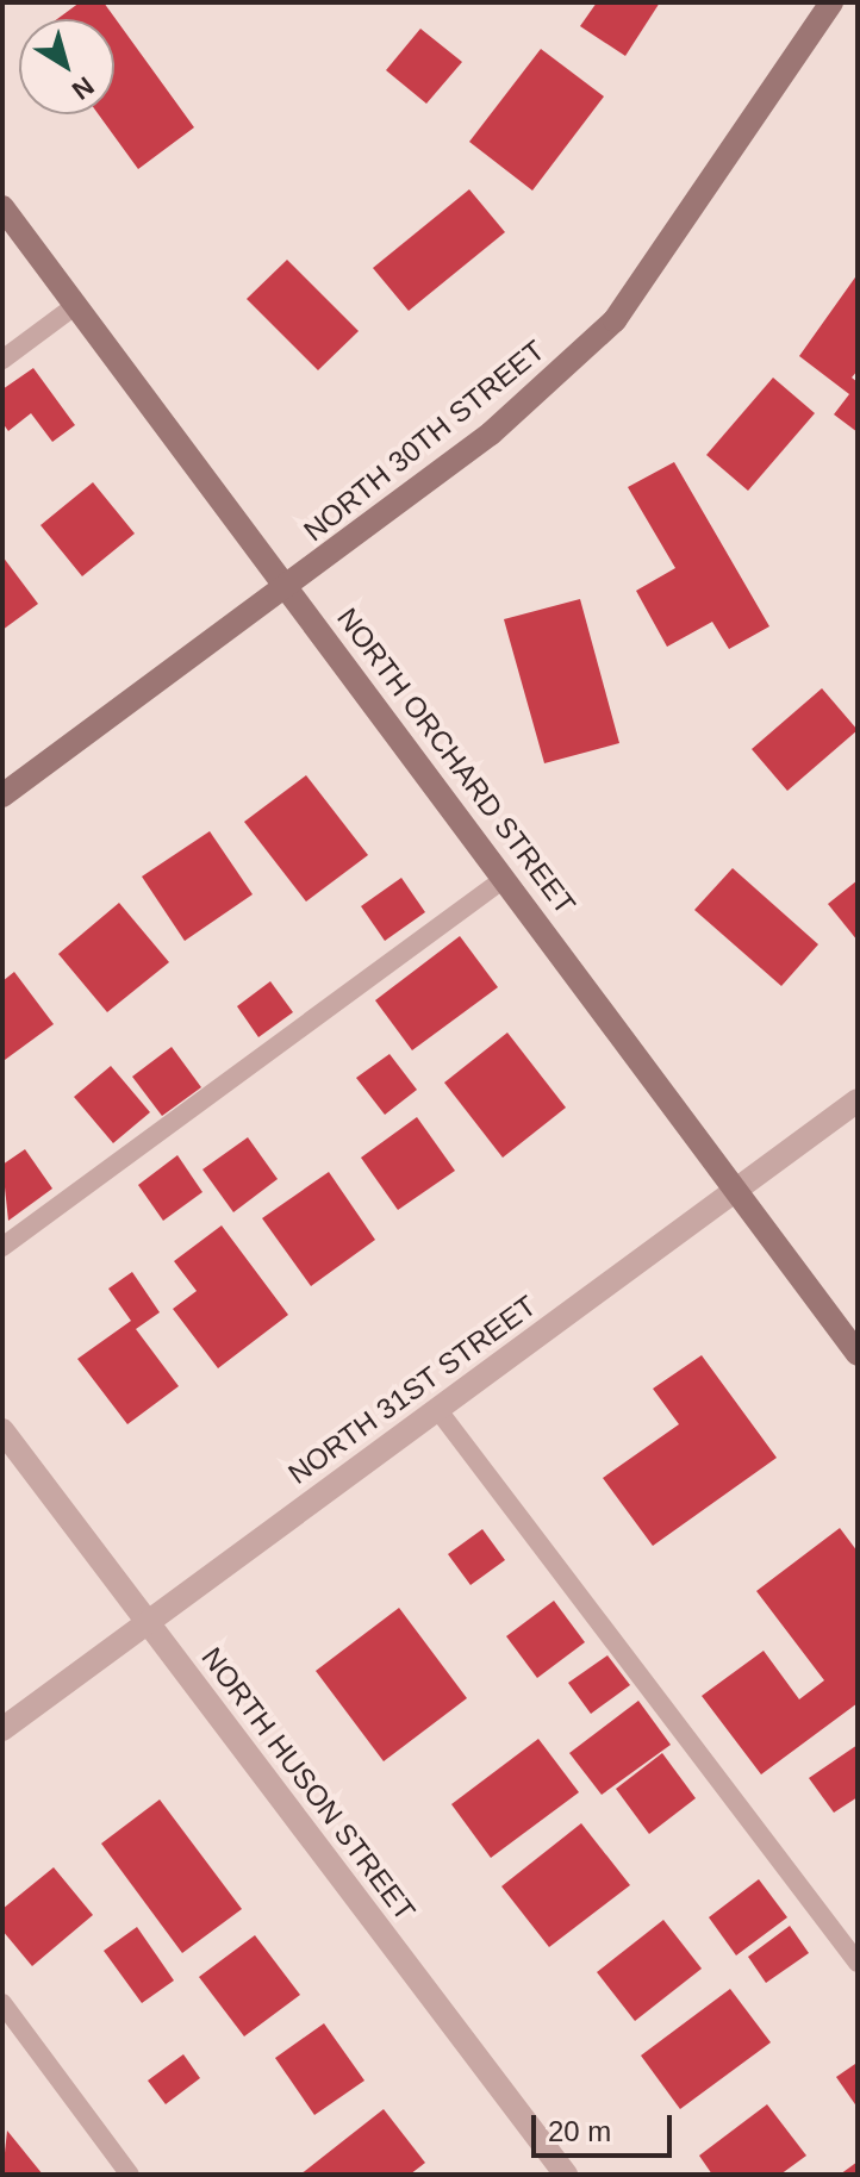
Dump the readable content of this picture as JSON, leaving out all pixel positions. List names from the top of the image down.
{
  "streets": {
    "street": [
      "NORTH 30TH STREET",
      "NORTH ORCHARD STREET",
      "NORTH 31ST STREET",
      "NORTH HUSON STREET"
    ]
  },
  "crossings": [
    ["NORTH 30TH STREET", "NORTH ORCHARD STREET"],
    ["NORTH ORCHARD STREET", "NORTH 31ST STREET"],
    ["NORTH 31ST STREET", "NORTH HUSON STREET"]
  ],
  "scale_bar": "20 m",
  "north": "bottom right"
}
